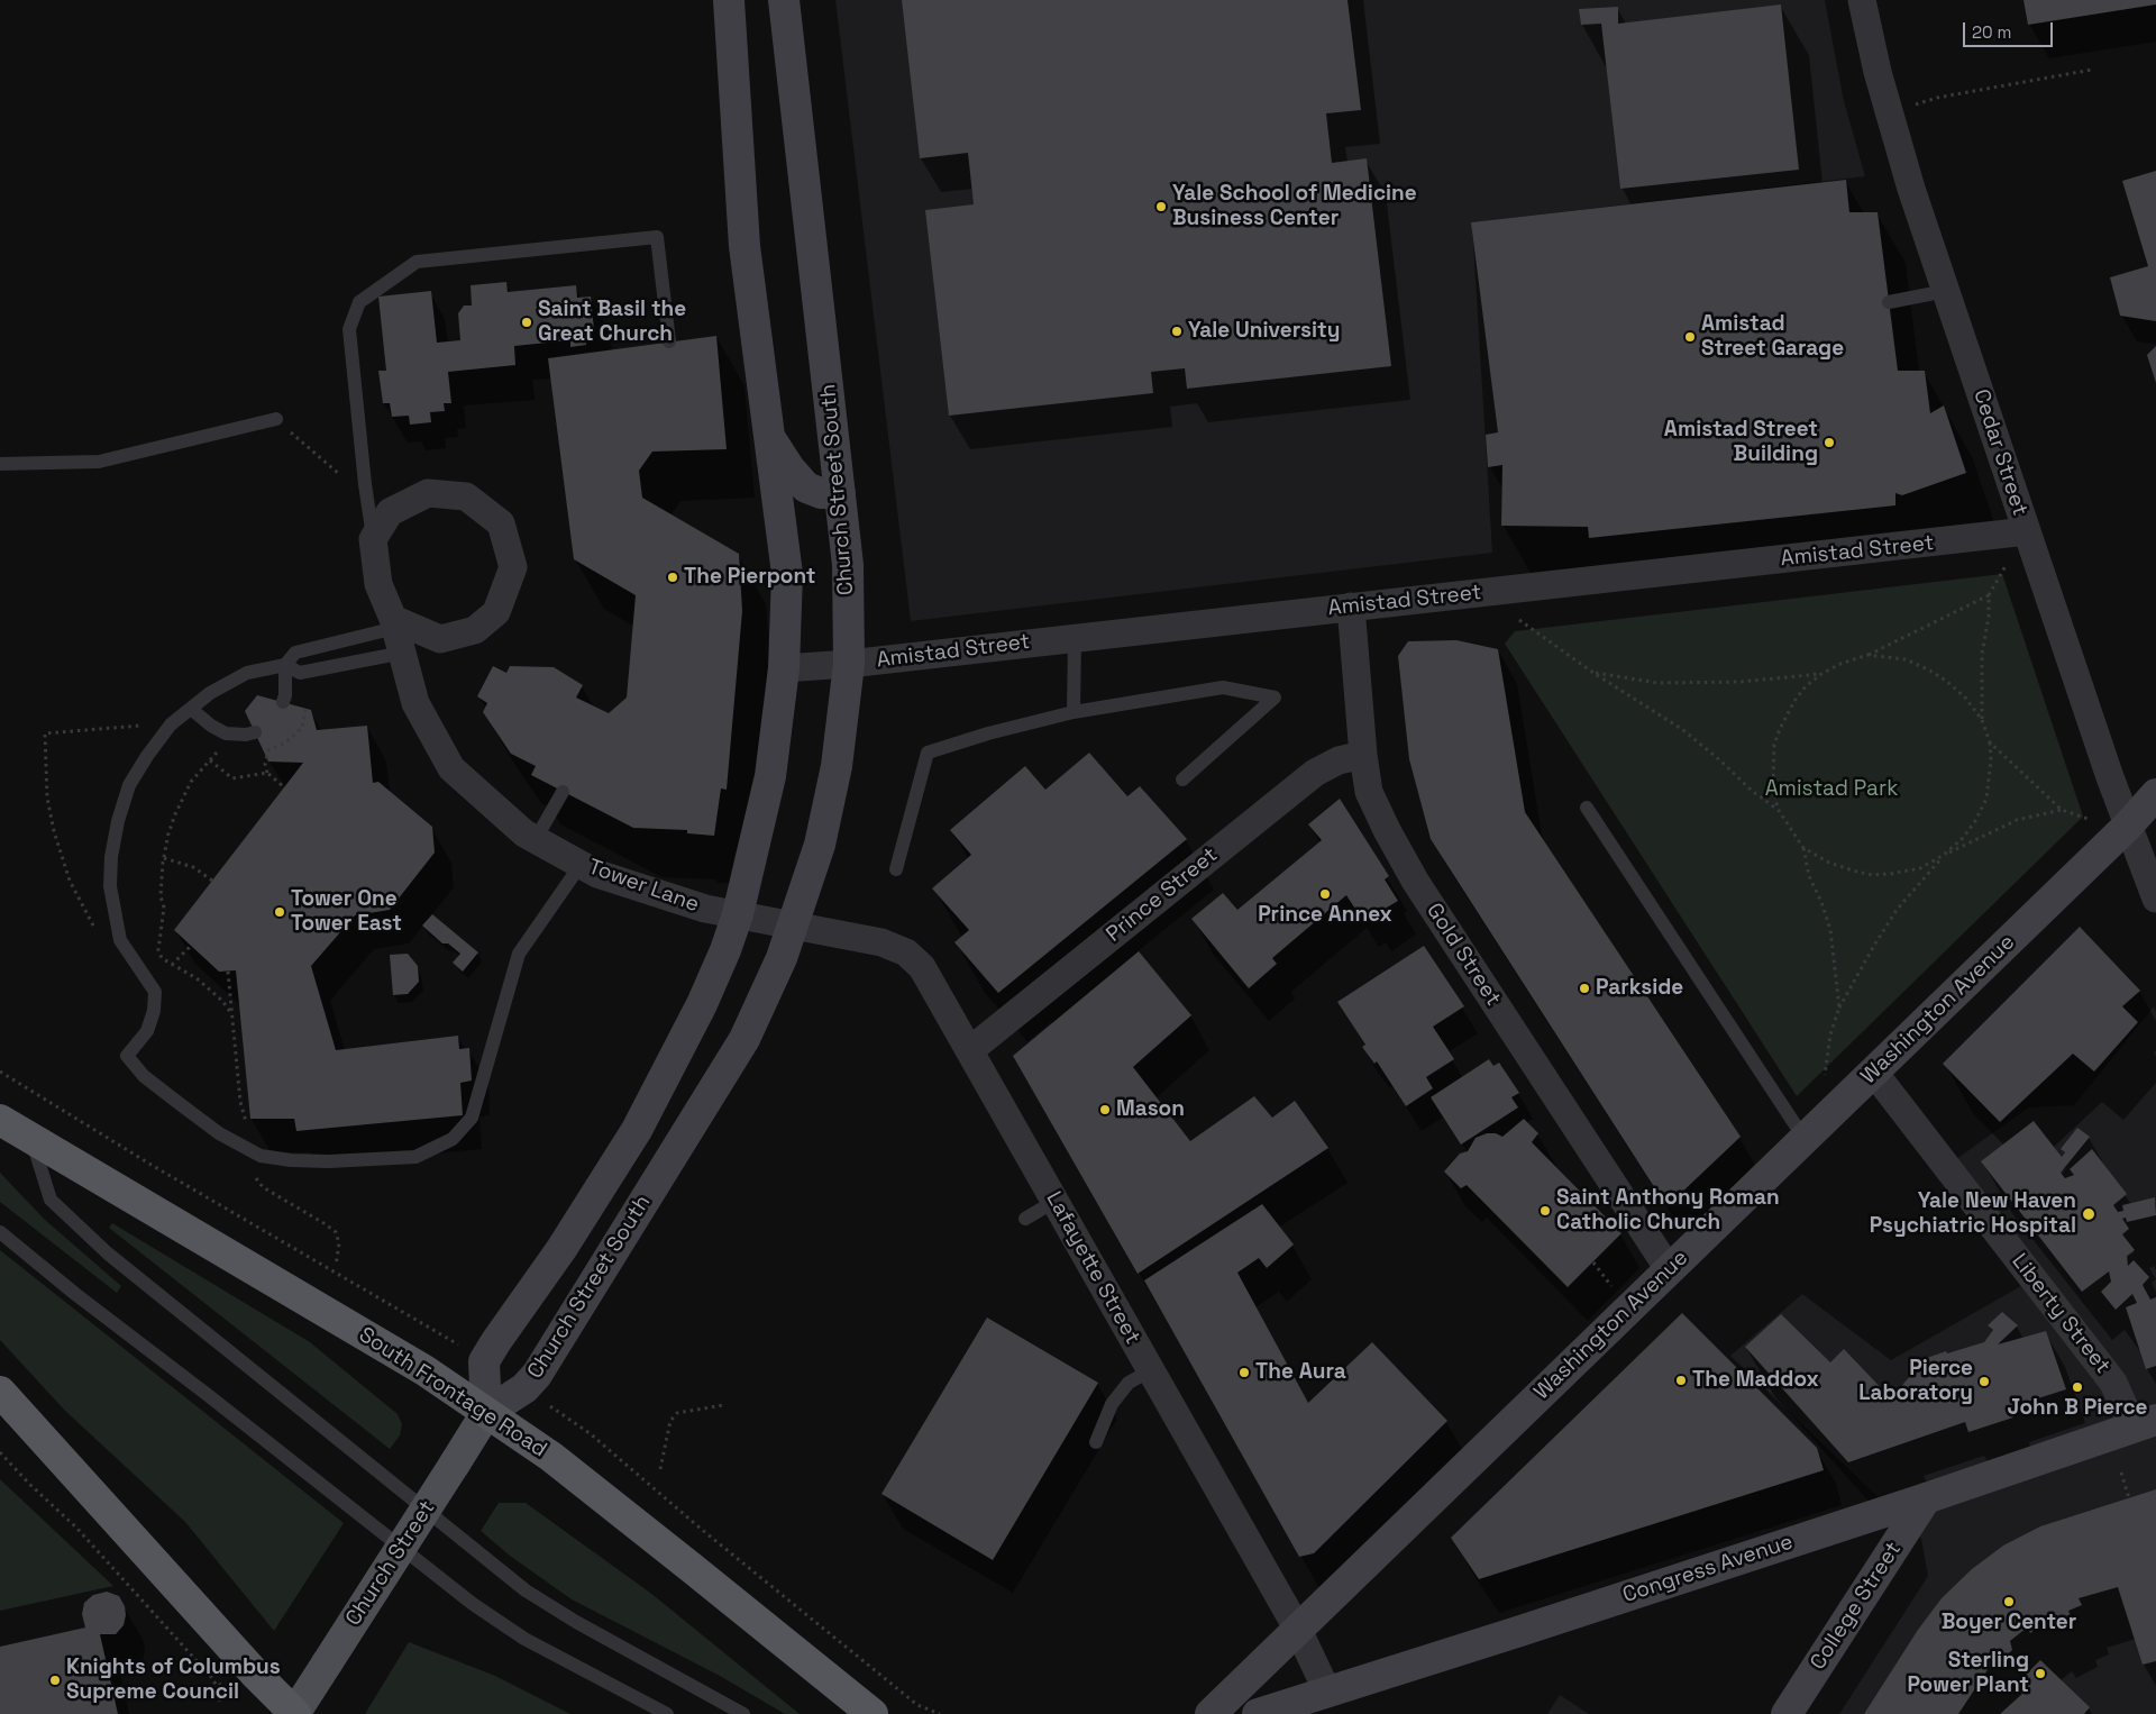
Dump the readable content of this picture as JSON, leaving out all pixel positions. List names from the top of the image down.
{
  "streets": {
    "highway": ["South Frontage Road"],
    "main road": [
      "Church Street South",
      "Washington Avenue",
      "Church Street",
      "Congress Avenue",
      "College Street"
    ],
    "street": [
      "Cedar Street",
      "Amistad Street",
      "Tower Lane",
      "Prince Street",
      "Gold Street",
      "Lafayette Street",
      "Liberty Street"
    ]
  },
  "crossings": [
    ["Cedar Street", "Amistad Street"],
    ["Cedar Street", "Washington Avenue"],
    ["Church Street South", "Amistad Street"],
    ["Church Street South", "Tower Lane"],
    ["Church Street South", "Lafayette Street"],
    ["Church Street South", "South Frontage Road"],
    ["Church Street South", "Church Street"],
    ["Amistad Street", "Gold Street"],
    ["Tower Lane", "Lafayette Street"],
    ["Prince Street", "Gold Street"],
    ["Prince Street", "Lafayette Street"],
    ["Gold Street", "Washington Avenue"],
    ["Washington Avenue", "Lafayette Street"],
    ["Washington Avenue", "Liberty Street"],
    ["Lafayette Street", "Congress Avenue"],
    ["Liberty Street", "Congress Avenue"],
    ["South Frontage Road", "Church Street"],
    ["Congress Avenue", "College Street"]
  ],
  "parks": ["Amistad Park"],
  "places": [
    "Yale School of Medicine Business Center",
    "Saint Basil the Great Church",
    "Yale University",
    "Amistad Street Garage",
    "Amistad Street Building",
    "The Pierpont",
    "Prince Annex",
    "Tower One Tower East",
    "Parkside",
    "Mason",
    "Saint Anthony Roman Catholic Church",
    "Yale New Haven Psychiatric Hospital",
    "The Aura",
    "The Maddox",
    "Pierce Laboratory",
    "John B Pierce",
    "Boyer Center",
    "Sterling Power Plant",
    "Knights of Columbus Supreme Council"
  ],
  "scale_bar": "20 m"
}
